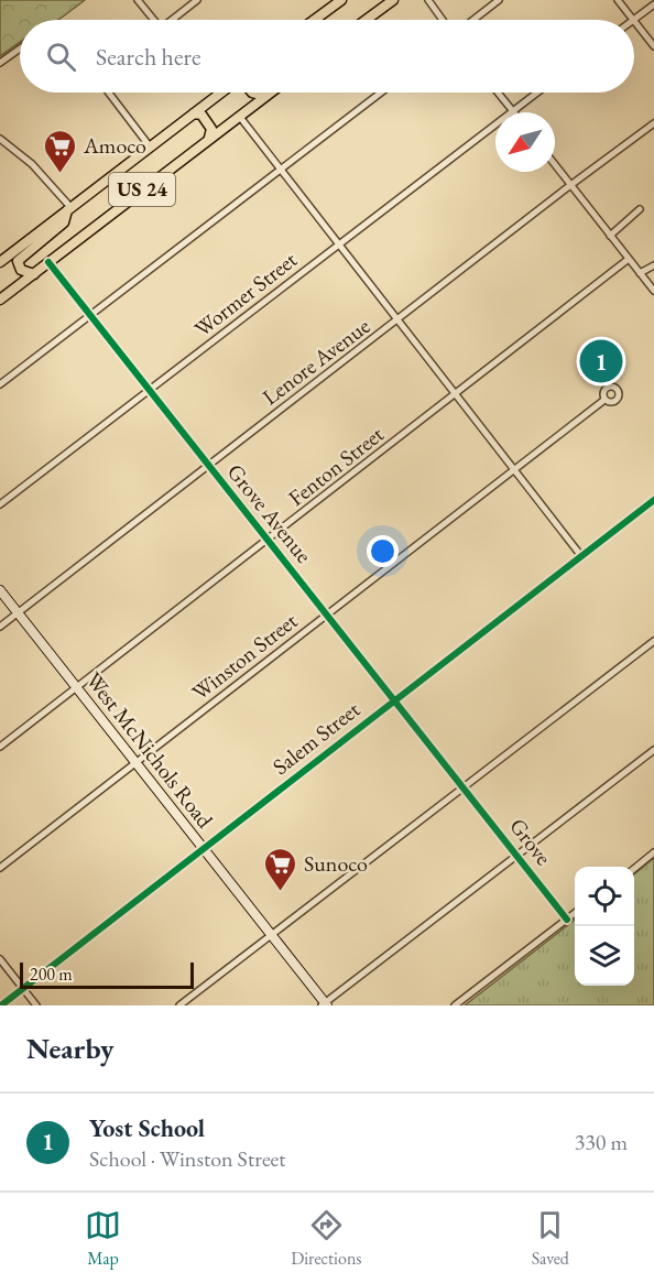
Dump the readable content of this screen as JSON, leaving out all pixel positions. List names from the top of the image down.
{
  "streets": {
    "main road": ["US 24", "West McNichols Road"],
    "street": [
      "Wormer Street",
      "Lenore Avenue",
      "Fenton Street",
      "Grove Avenue",
      "Winston Street",
      "Salem Street",
      "Grove"
    ]
  },
  "crossings": [
    ["US 24", "Grove Avenue"],
    ["Wormer Street", "Grove Avenue"],
    ["Lenore Avenue", "Grove Avenue"],
    ["Lenore Avenue", "West McNichols Road"],
    ["Fenton Street", "Grove Avenue"],
    ["Fenton Street", "West McNichols Road"],
    ["Grove Avenue", "Winston Street"],
    ["Grove Avenue", "Salem Street"],
    ["Grove Avenue", "Grove"],
    ["Winston Street", "West McNichols Road"],
    ["Salem Street", "West McNichols Road"]
  ],
  "places": {
    "supermarket": ["Amoco", "Sunoco"]
  },
  "scale_bar": "200 m",
  "north": "bottom left",
  "page": {
    "search": "Search here",
    "pins": "1",
    "scale": "200 m",
    "heading": "Nearby",
    "list": [
      {
        "mark": "1",
        "name": "Yost School",
        "note": "School · Winston Street",
        "value": "330 m"
      }
    ],
    "nav": ["Map", "Directions", "Saved"]
  }
}
